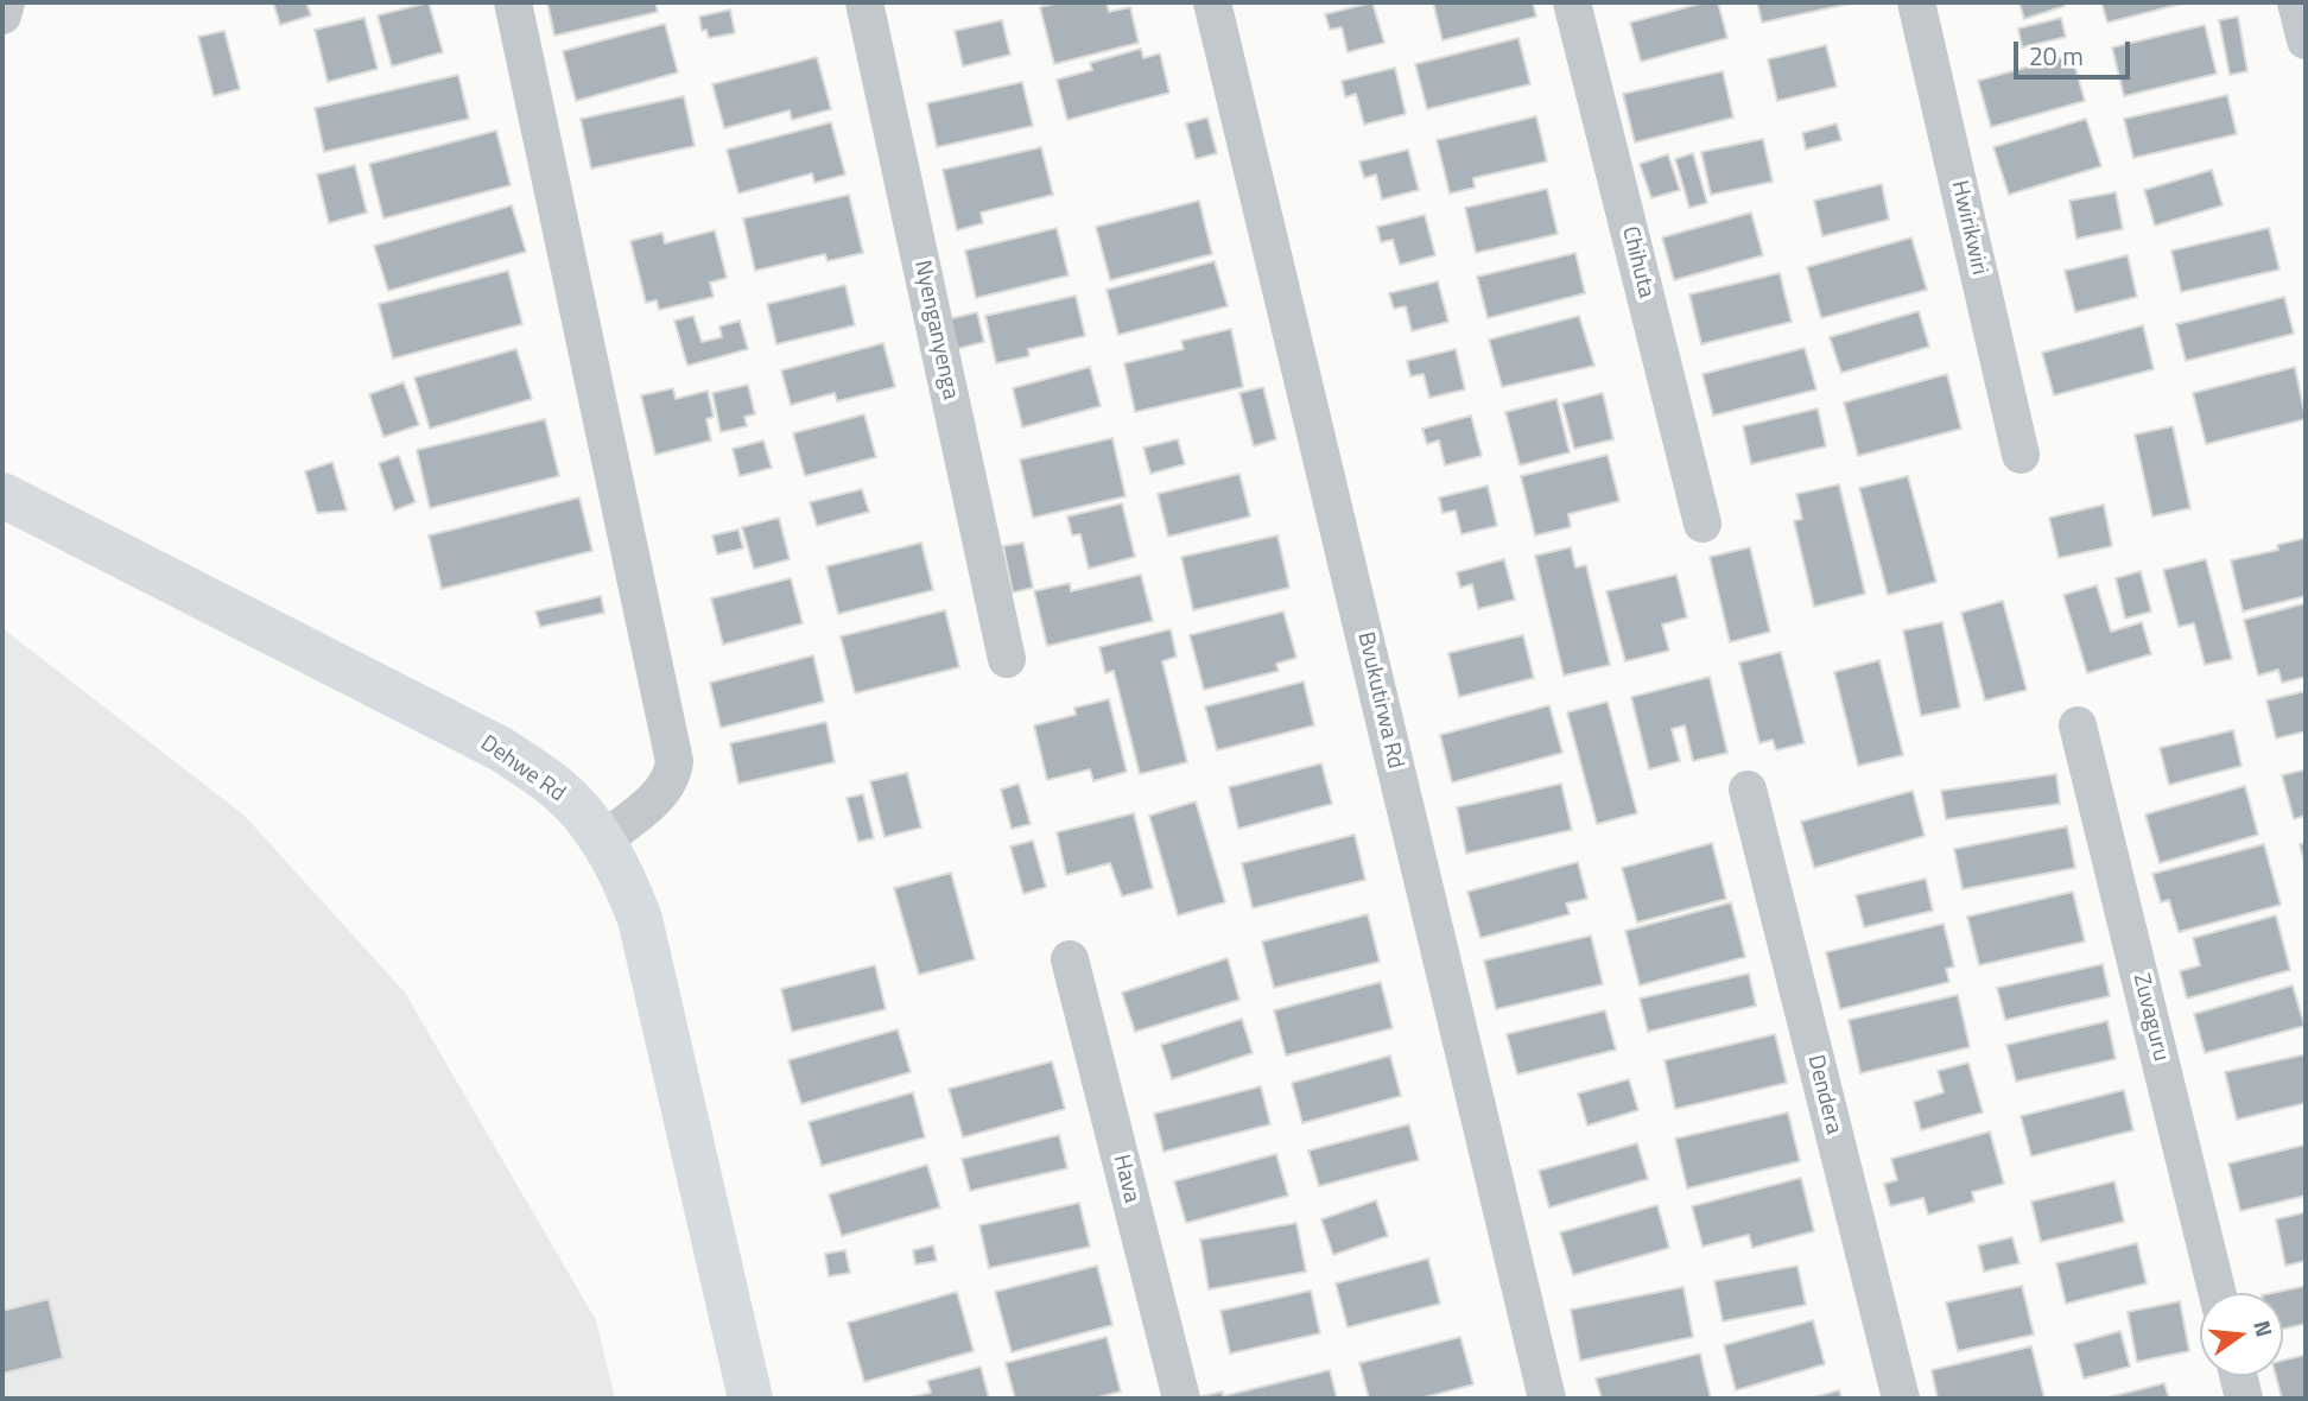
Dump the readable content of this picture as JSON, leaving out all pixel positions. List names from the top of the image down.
{
  "streets": {
    "street": [
      "Hwirikwiri",
      "Chihuta",
      "Nyenganyenga",
      "Bvukutirwa Rd",
      "Dehwe Rd",
      "Zuvaguru",
      "Dendera",
      "Hava"
    ]
  },
  "scale_bar": "20 m",
  "north": "right"
}
